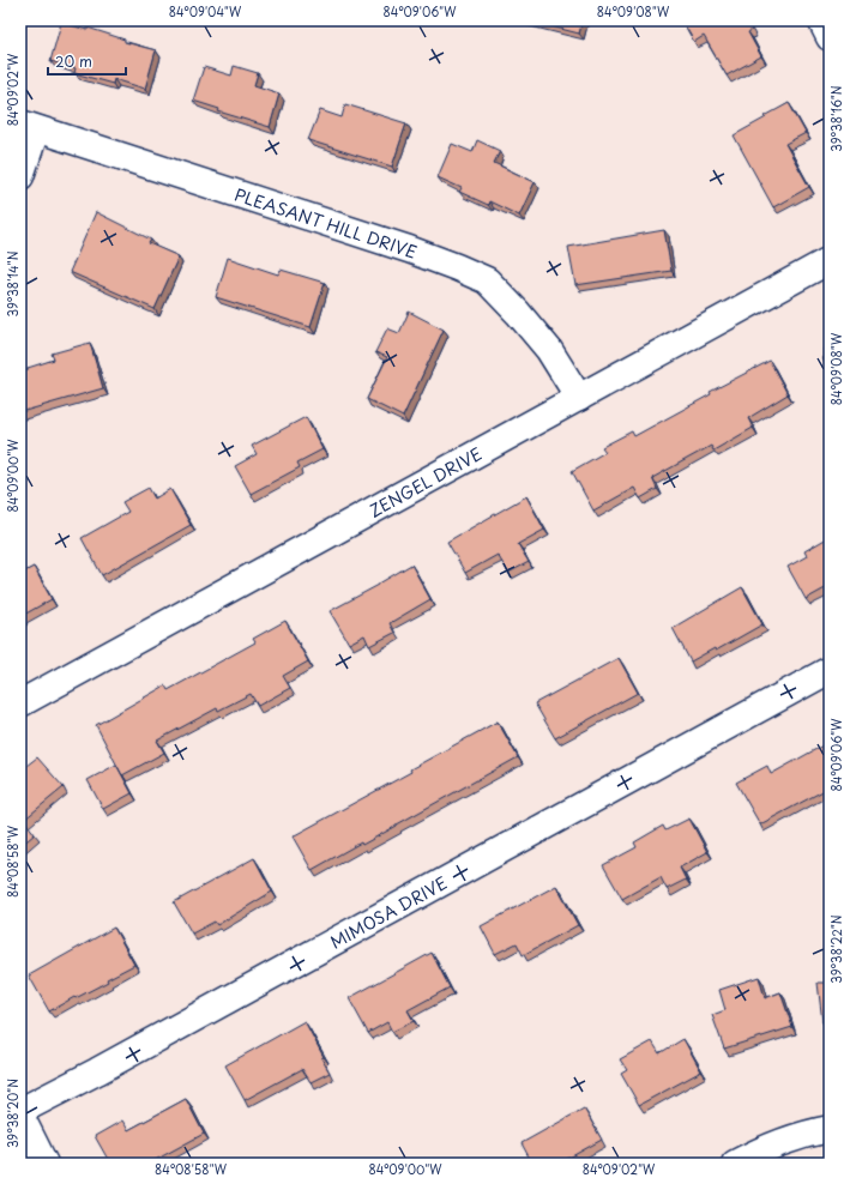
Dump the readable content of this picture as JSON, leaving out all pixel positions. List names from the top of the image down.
{
  "streets": {
    "street": ["PLEASANT HILL DRIVE", "ZENGEL DRIVE", "MIMOSA DRIVE"]
  },
  "crossings": [
    ["PLEASANT HILL DRIVE", "ZENGEL DRIVE"]
  ],
  "scale_bar": "20 m",
  "coordinates": [
    "84°09'04\"W",
    "84°09'06\"W",
    "84°09'08\"W",
    "84°09'02\"W",
    "39°38'16\"N",
    "39°38'14\"N",
    "84°09'00\"W",
    "84°08'58\"W",
    "39°38'22\"N",
    "39°38'20\"N"
  ]
}
